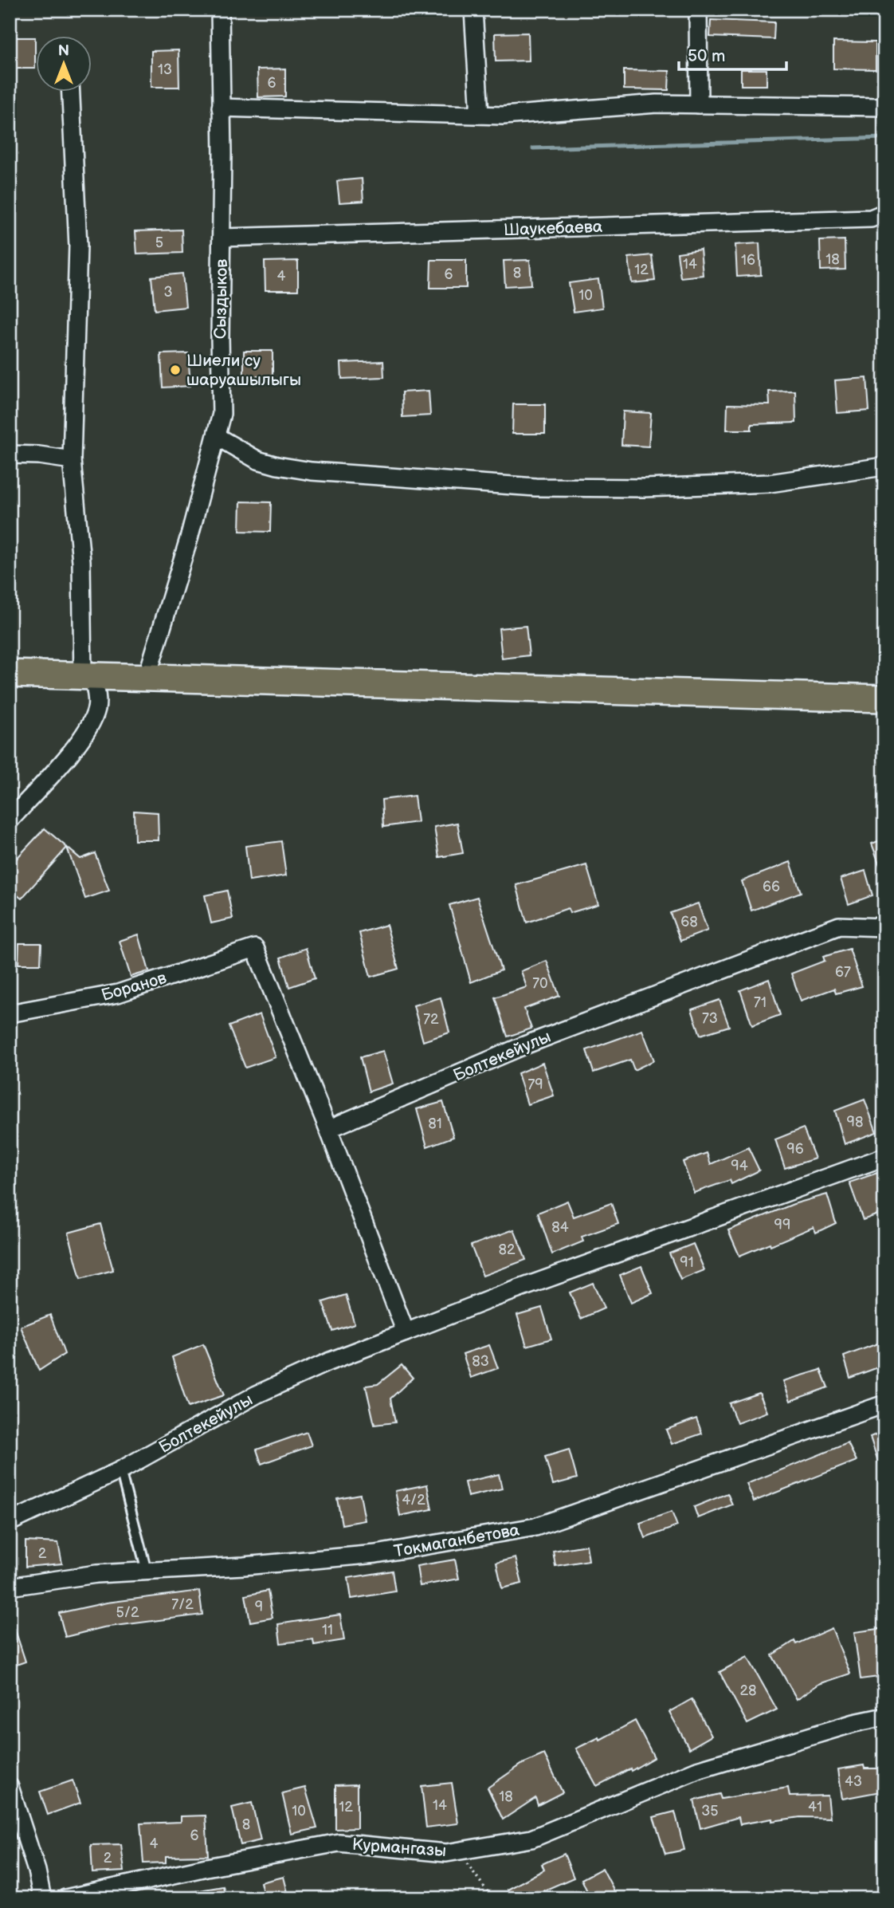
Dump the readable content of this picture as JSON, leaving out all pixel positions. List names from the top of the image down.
{
  "streets": {
    "street": [
      "Шаукебаева",
      "Сыздыков",
      "Боранов",
      "Болтекейулы",
      "Токмаганбетова",
      "Курмангазы"
    ]
  },
  "crossings": [
    ["Шаукебаева", "Сыздыков"],
    ["Боранов", "Болтекейулы"]
  ],
  "places": ["Шиели су шаруашылыгы"],
  "house_numbers": [
    "13",
    "6",
    "5",
    "18",
    "16",
    "14",
    "12",
    "8",
    "6",
    "4",
    "3",
    "10",
    "66",
    "68",
    "67",
    "70",
    "71",
    "73",
    "72",
    "79",
    "98",
    "81",
    "96",
    "94",
    "99",
    "84",
    "82",
    "91",
    "83",
    "4/2",
    "2",
    "7/2",
    "9",
    "5/2",
    "11",
    "28",
    "43",
    "18",
    "14",
    "12",
    "41",
    "10",
    "35",
    "8",
    "6",
    "4",
    "2"
  ],
  "scale_bar": "50 m",
  "north": "top"
}
